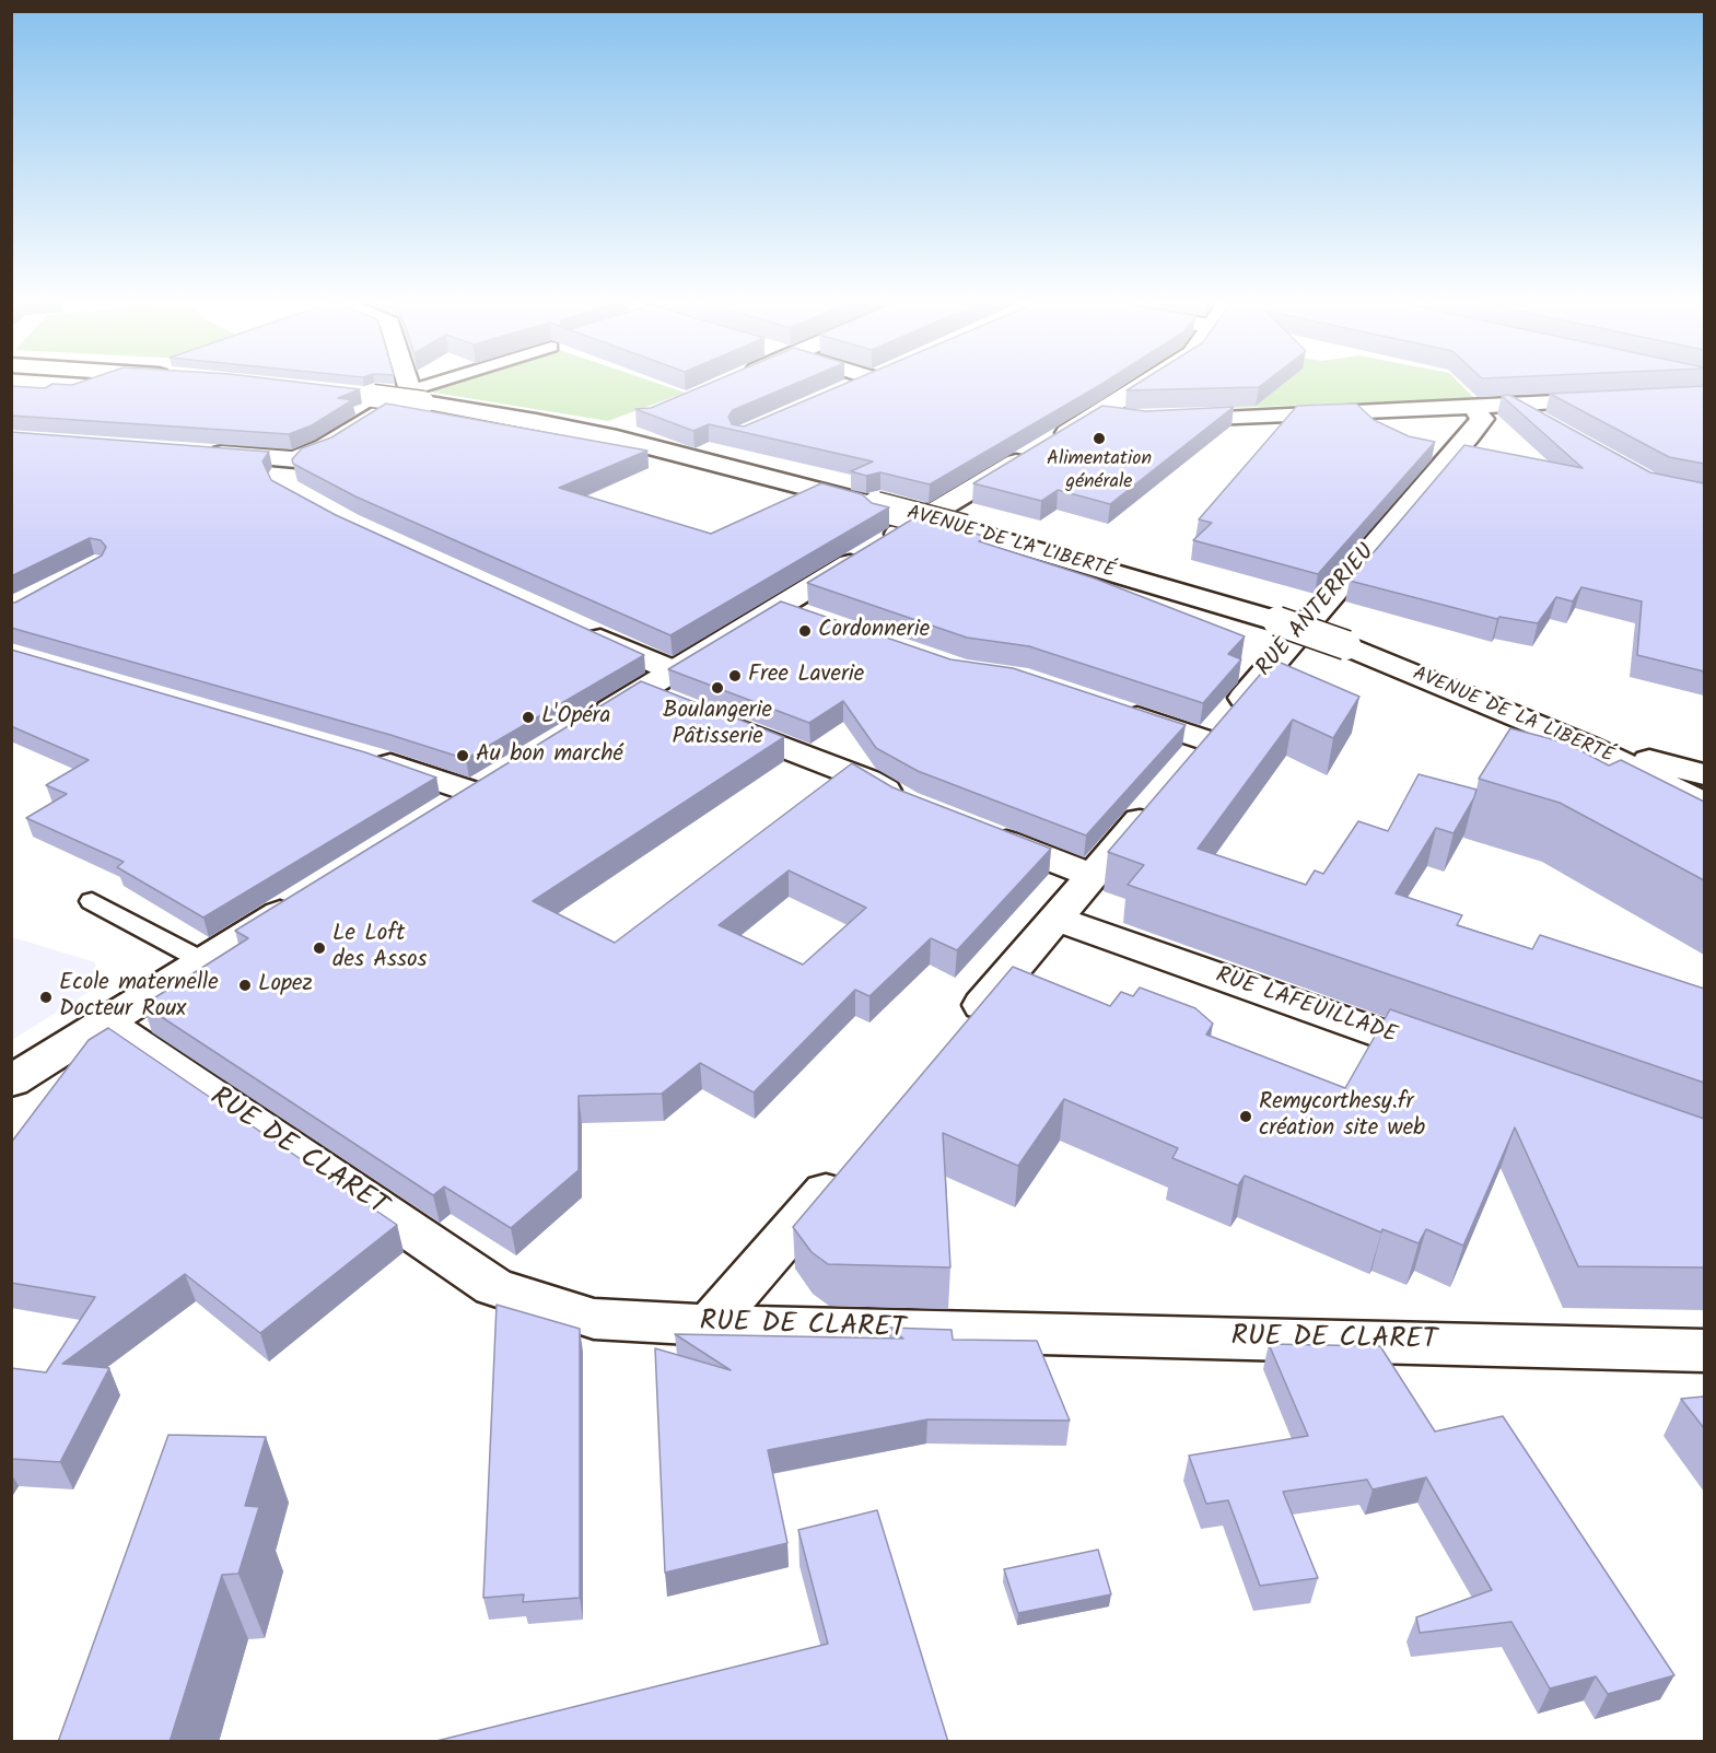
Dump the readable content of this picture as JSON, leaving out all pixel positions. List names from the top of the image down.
{
  "streets": {
    "street": [
      "AVENUE DE LA LIBERTÉ",
      "RUE ANTERRIEU",
      "RUE LAFEUILLADE",
      "RUE DE CLARET"
    ]
  },
  "places": [
    "Alimentation générale",
    "Cordonnerie",
    "Free Laverie",
    "Boulangerie Pâtisserie",
    "L'Opéra",
    "Au bon marché",
    "Le Loft des Assos",
    "Lopez",
    "Ecole maternelle Docteur Roux",
    "Remycorthesy.fr création site web"
  ]
}
